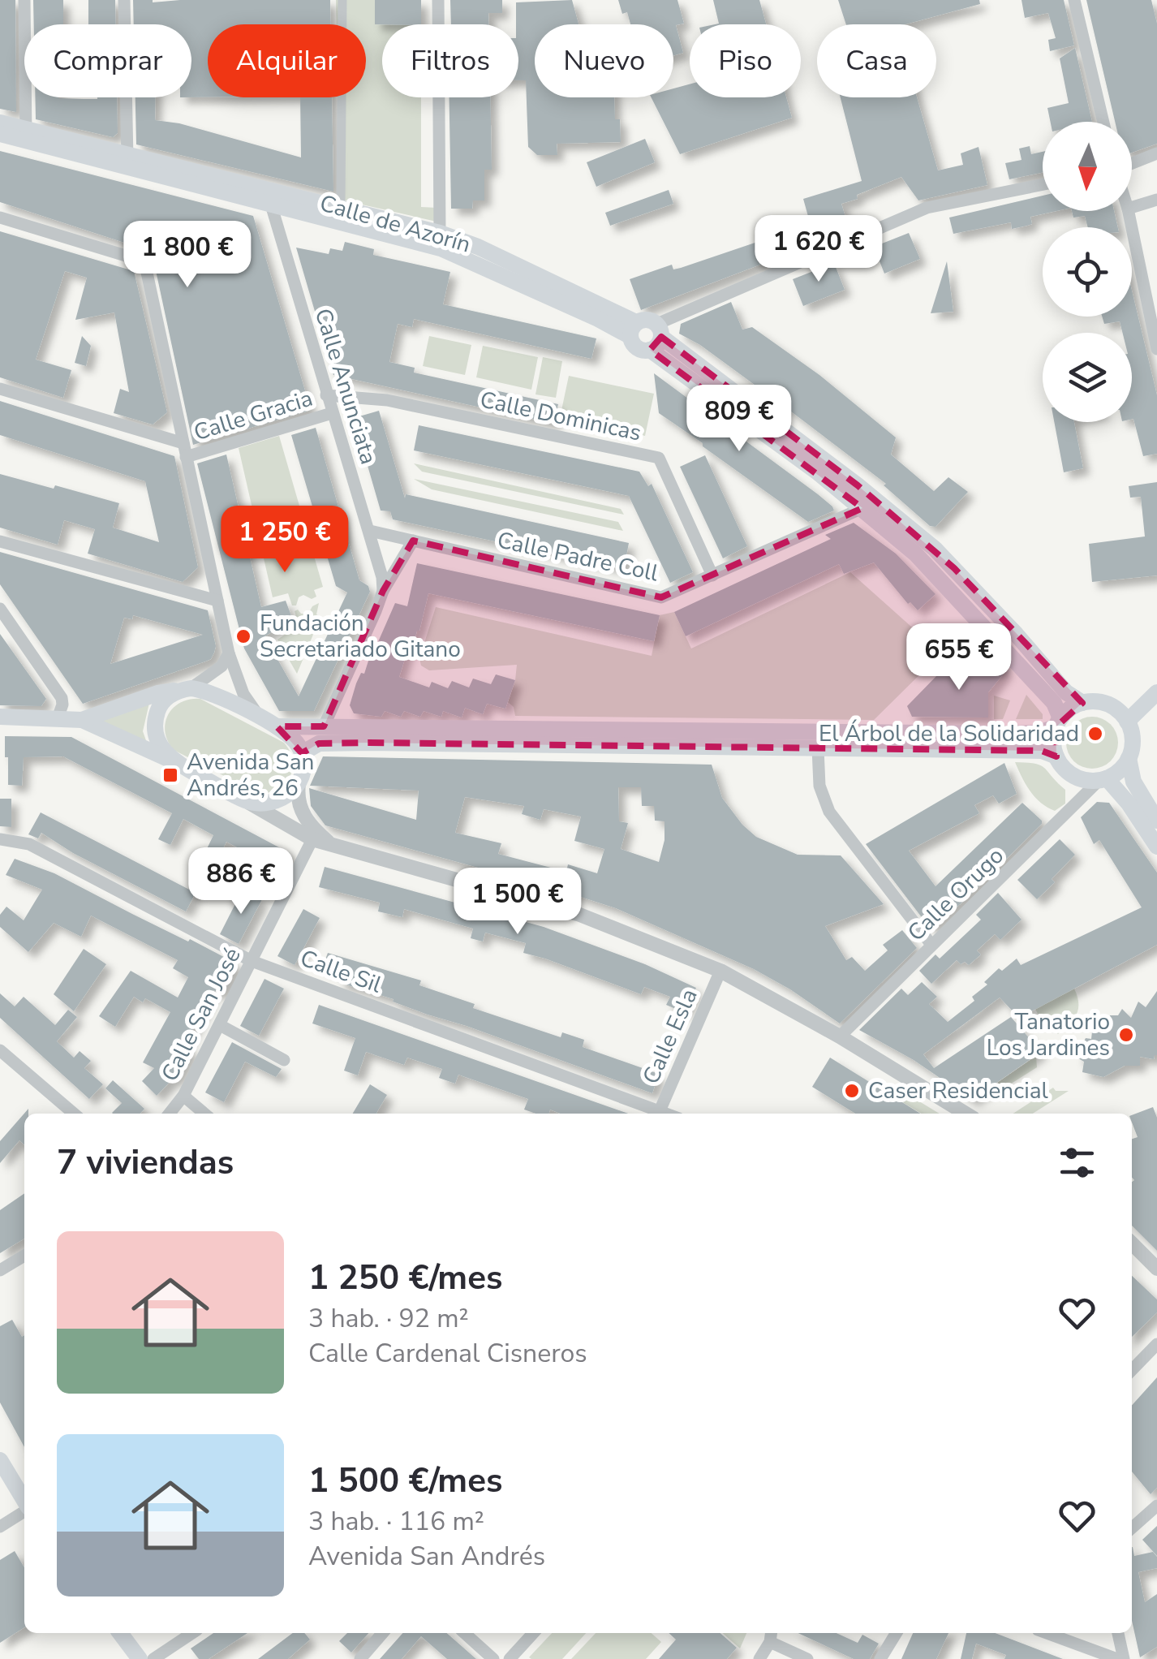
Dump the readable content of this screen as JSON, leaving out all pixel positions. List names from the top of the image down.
{
  "streets": {
    "main road": ["Calle de Azorín"],
    "street": [
      "Calle Anunciata",
      "Calle Gracia",
      "Calle Dominicas",
      "Calle Padre Coll",
      "Calle Orugo",
      "Calle Sil",
      "Calle San José",
      "Calle Esla"
    ]
  },
  "crossings": [
    ["Calle de Azorín", "Calle Anunciata"],
    ["Calle Anunciata", "Calle Gracia"],
    ["Calle Anunciata", "Calle Dominicas"],
    ["Calle Anunciata", "Calle Padre Coll"],
    ["Calle Dominicas", "Calle Padre Coll"],
    ["Calle Sil", "Calle San José"],
    ["Calle Sil", "Calle Esla"]
  ],
  "places": {
    "other": [
      "Fundación Secretariado Gitano",
      "El Árbol de la Solidaridad",
      "Tanatorio Los Jardines",
      "Caser Residencial"
    ],
    "transit": ["Avenida San Andrés, 26"]
  },
  "north": "bottom",
  "page": {
    "chip": [
      "Comprar",
      "Alquilar",
      "Filtros",
      "Nuevo",
      "Piso",
      "Casa"
    ],
    "price": [
      "1 620 €",
      "1 800 €",
      "809 €",
      "1 250 €",
      "655 €",
      "886 €",
      "1 500 €"
    ],
    "heading": "7 viviendas",
    "list": [
      {
        "name": "1 250 €/mes",
        "note": "3 hab. · 92 m² · Calle Cardenal Cisneros"
      },
      {
        "name": "1 500 €/mes",
        "note": "3 hab. · 116 m² · Avenida San Andrés"
      }
    ]
  }
}
